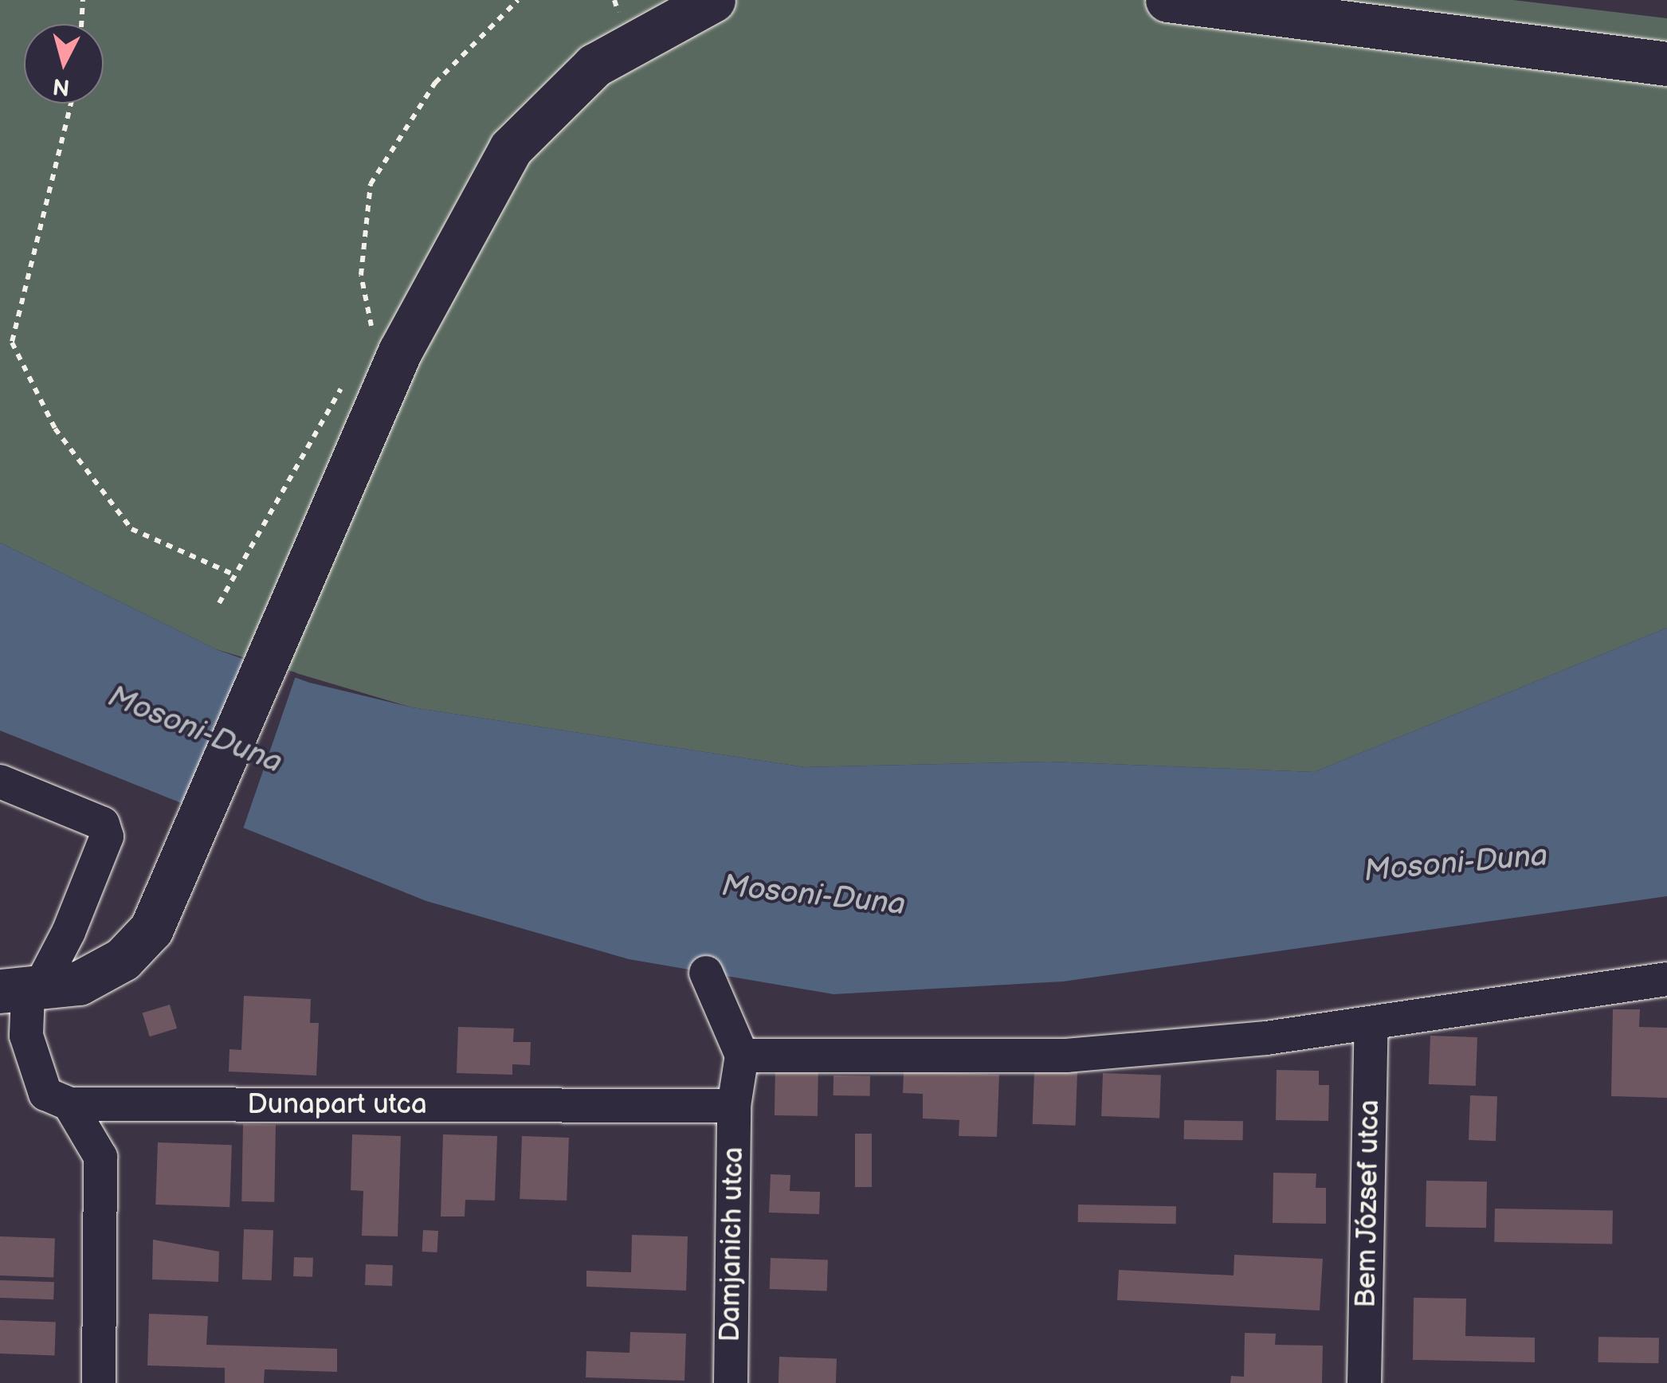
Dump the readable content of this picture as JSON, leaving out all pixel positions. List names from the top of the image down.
{
  "streets": {
    "street": ["Dunapart utca", "Bem József utca", "Damjanich utca"]
  },
  "crossings": [
    ["Dunapart utca", "Damjanich utca"]
  ],
  "water": ["Mosoni-Duna"],
  "north": "bottom"
}
